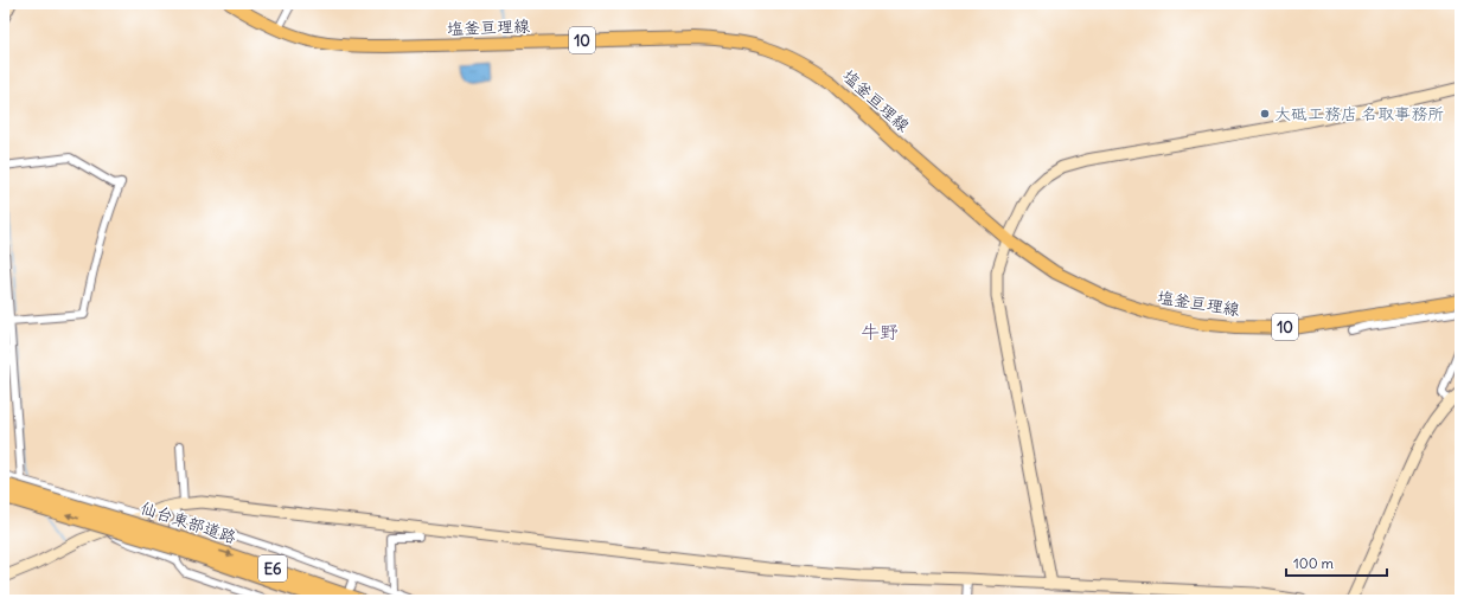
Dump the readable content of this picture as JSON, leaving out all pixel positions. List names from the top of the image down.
{
  "streets": {
    "highway": ["仙台東部道路", "E6"],
    "main road": ["塩釜亘理線", "10"]
  },
  "districts": ["牛野"],
  "places": ["大砥工務店 名取事務所"],
  "scale_bar": "100 m"
}
